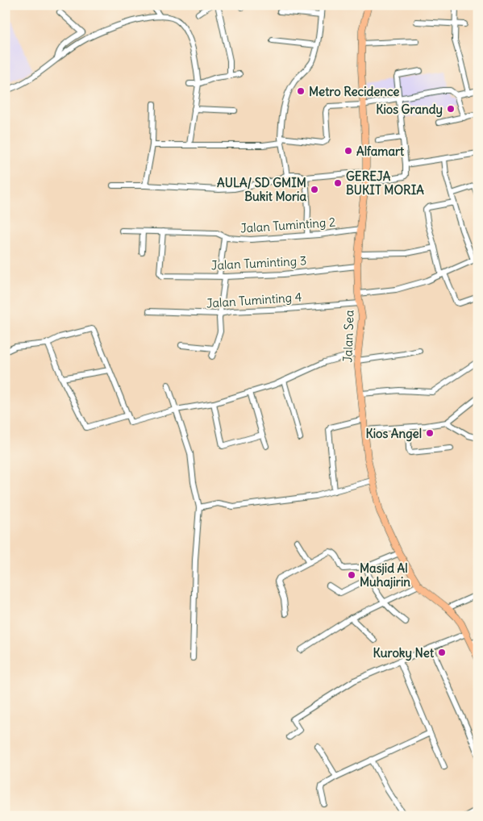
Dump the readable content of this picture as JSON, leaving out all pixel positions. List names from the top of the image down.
{
  "streets": {
    "main road": ["Jalan Sea"],
    "street": ["Jalan Tuminting 2", "Jalan Tuminting 3", "Jalan Tuminting 4"]
  },
  "crossings": [
    ["Jalan Tuminting 2", "Jalan Tuminting 3"],
    ["Jalan Tuminting 2", "Jalan Sea"],
    ["Jalan Tuminting 3", "Jalan Sea"],
    ["Jalan Tuminting 4", "Jalan Sea"]
  ],
  "places": [
    "Metro Recidence",
    "Kios Grandy",
    "Alfamart",
    "GEREJA BUKIT MORIA",
    "AULA/ SD GMIM Bukit Moria",
    "Kios Angel",
    "Masjid Al Muhajirin",
    "Kuroky Net"
  ]
}
